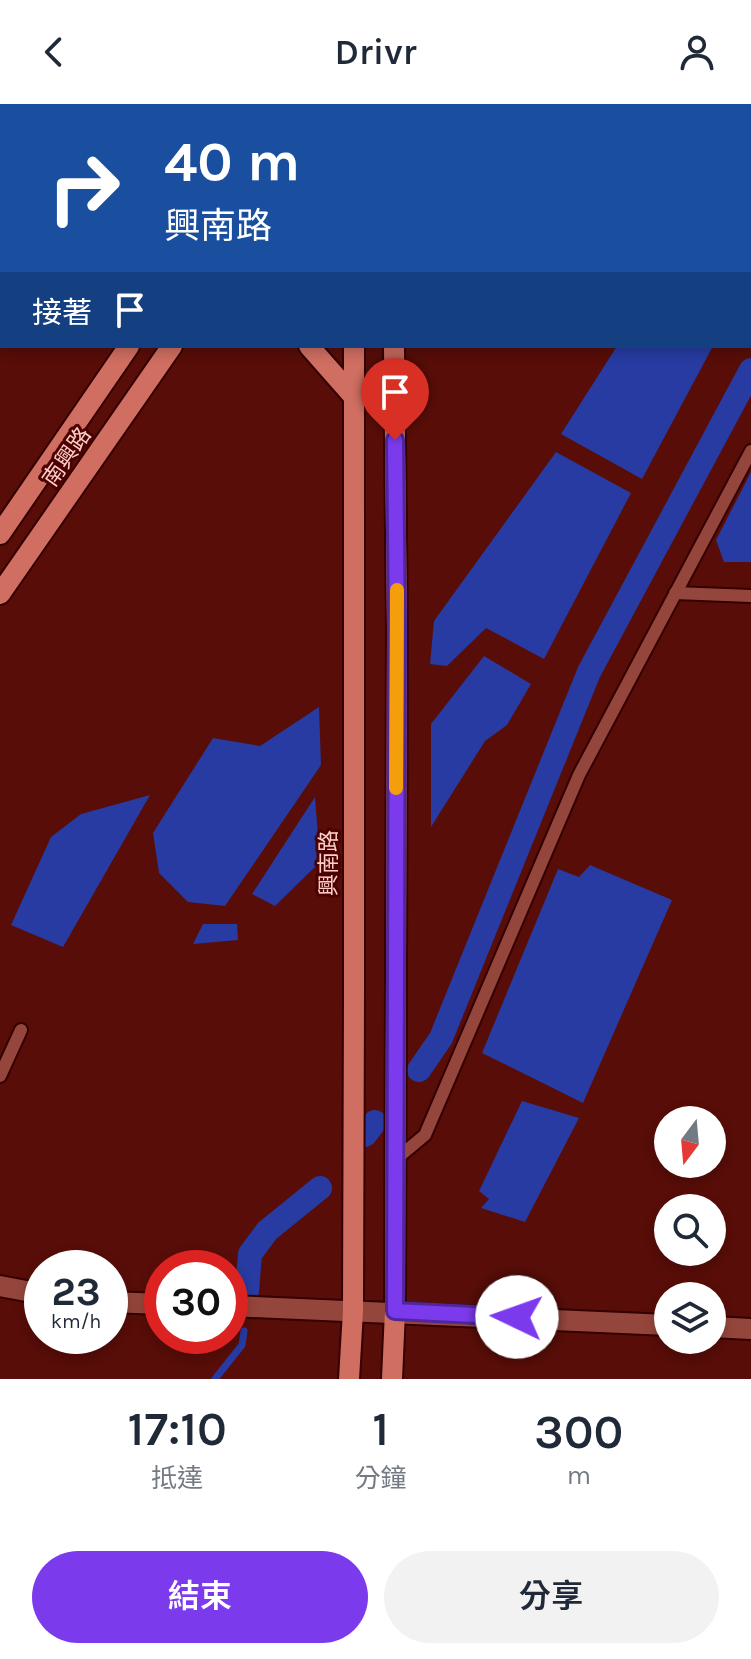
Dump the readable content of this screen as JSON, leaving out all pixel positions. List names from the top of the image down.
{
  "streets": {
    "main road": ["南興路", "興南路"]
  },
  "north": "bottom",
  "page": {
    "header": "Drivr",
    "turn": ["40 m", "興南路"],
    "then": "接著",
    "speed": "23 km/h",
    "limit": "30",
    "eta": [
      "17:10",
      "抵達",
      "1",
      "分鐘",
      "300",
      "m"
    ],
    "buttons": ["結束", "分享"]
  }
}
